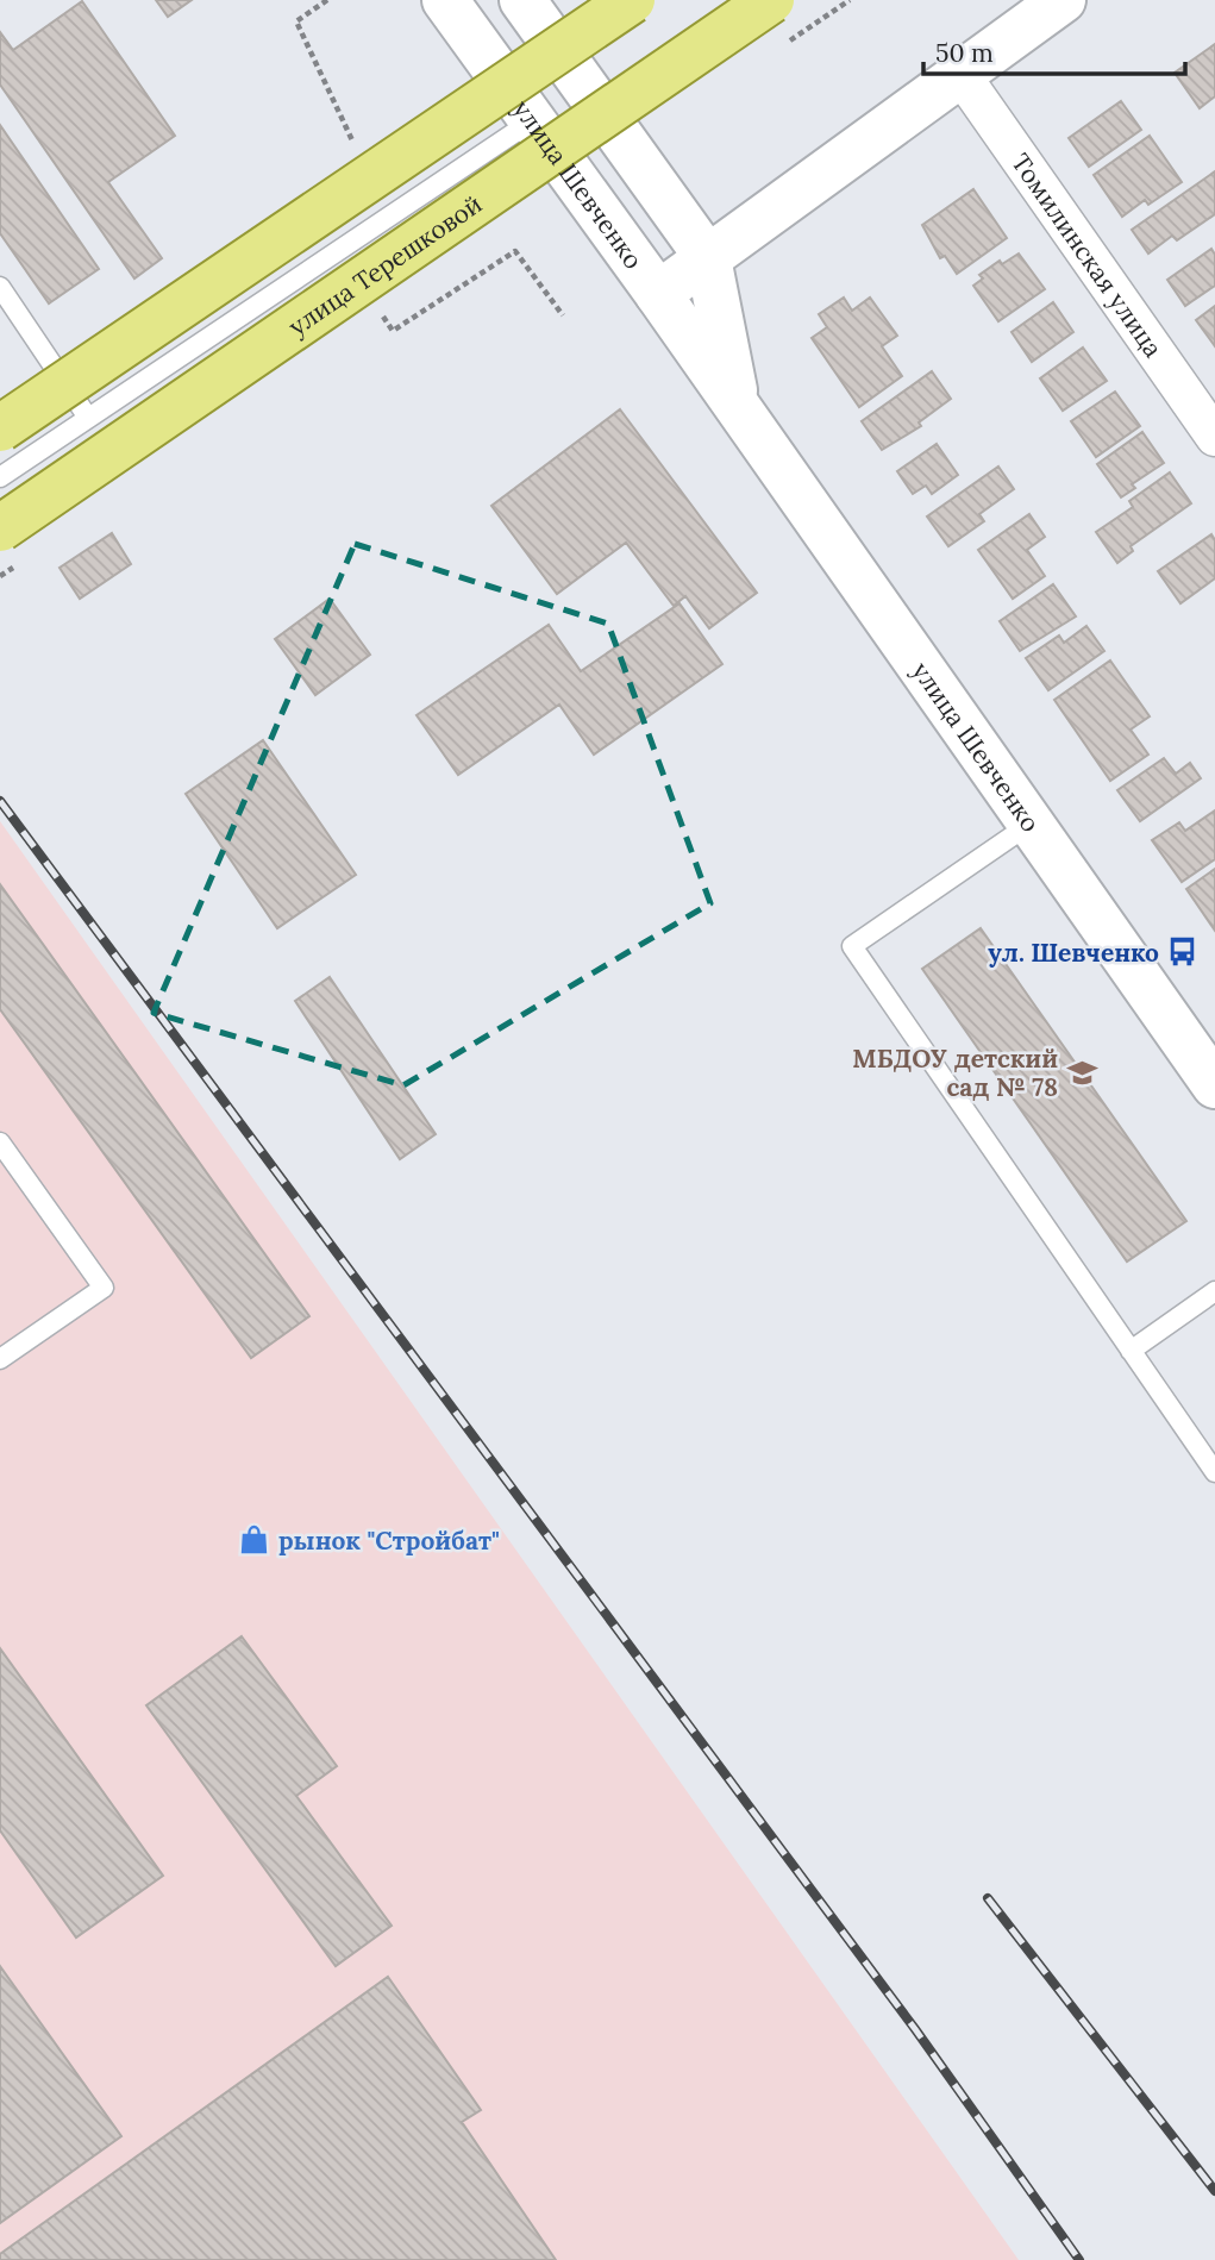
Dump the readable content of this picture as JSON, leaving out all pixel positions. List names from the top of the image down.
{
  "streets": {
    "main road": ["улица Шевченко", "улица Терешковой"],
    "street": ["Томилинская улица"]
  },
  "places": {
    "bus stop": ["ул. Шевченко"],
    "school or university": ["МБДОУ детский сад № 78"],
    "shop": ["рынок \"Стройбат\""]
  },
  "scale_bar": "50 m"
}
